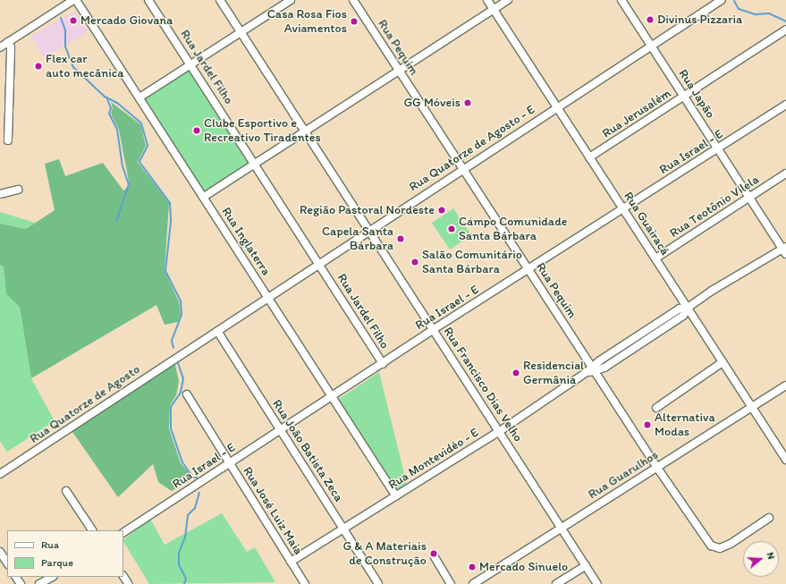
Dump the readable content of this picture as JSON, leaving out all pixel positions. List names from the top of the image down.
{
  "streets": {
    "street": [
      "Rua Pequim",
      "Rua Jardel Filho",
      "Rua Japão",
      "Rua Jerusalém",
      "Rua Quatorze de Agosto - E",
      "Rua Israel - E",
      "Rua Teotônio Vilela",
      "Rua Guairacá",
      "Rua Inglaterra",
      "Rua Francisco Dias Velho",
      "Rua Quatorze de Agosto",
      "Rua João Batista Zeca",
      "Rua Montevidéo - E",
      "Rua Guarulhos",
      "Rua José Luiz Maia"
    ]
  },
  "crossings": [
    ["Rua Pequim", "Rua Quatorze de Agosto - E"],
    ["Rua Pequim", "Rua Israel - E"],
    ["Rua Pequim", "Rua Montevidéo - E"],
    ["Rua Pequim", "Rua Guarulhos"],
    ["Rua Jardel Filho", "Rua Quatorze de Agosto - E"],
    ["Rua Jardel Filho", "Rua Israel - E"],
    ["Rua Japão", "Rua Jerusalém"],
    ["Rua Japão", "Rua Quatorze de Agosto - E"],
    ["Rua Japão", "Rua Israel - E"],
    ["Rua Japão", "Rua Teotônio Vilela"],
    ["Rua Japão", "Rua Montevidéo - E"],
    ["Rua Jerusalém", "Rua Guairacá"],
    ["Rua Quatorze de Agosto - E", "Rua Guairacá"],
    ["Rua Quatorze de Agosto - E", "Rua Inglaterra"],
    ["Rua Quatorze de Agosto - E", "Rua Francisco Dias Velho"],
    ["Rua Quatorze de Agosto - E", "Rua Quatorze de Agosto"],
    ["Rua Quatorze de Agosto - E", "Rua João Batista Zeca"],
    ["Rua Israel - E", "Rua Guairacá"],
    ["Rua Israel - E", "Rua Inglaterra"],
    ["Rua Israel - E", "Rua Francisco Dias Velho"],
    ["Rua Israel - E", "Rua João Batista Zeca"],
    ["Rua Israel - E", "Rua José Luiz Maia"],
    ["Rua Teotônio Vilela", "Rua Guairacá"],
    ["Rua Guairacá", "Rua Montevidéo - E"],
    ["Rua Guairacá", "Rua Guarulhos"],
    ["Rua Inglaterra", "Rua Montevidéo - E"],
    ["Rua Francisco Dias Velho", "Rua Montevidéo - E"],
    ["Rua Francisco Dias Velho", "Rua Guarulhos"],
    ["Rua João Batista Zeca", "Rua Montevidéo - E"],
    ["Rua Montevidéo - E", "Rua José Luiz Maia"]
  ],
  "places": [
    "Divinus Pizzaria",
    "Mercado Giovana",
    "Casa Rosa Fios Aviamentos",
    "Flex car auto mecânica",
    "GG Móveis",
    "Clube Esportivo e Recreativo Tiradentes",
    "Região Pastoral Nordeste",
    "Campo Comunidade Santa Bárbara",
    "Capela Santa Bárbara",
    "Salão Comunitário Santa Bárbara",
    "Residencial Germânia",
    "Alternativa Modas",
    "G & A Materiais de Construção",
    "Mercado Sinuelo"
  ],
  "legend": ["Rua", "Parque"],
  "north": "right"
}
